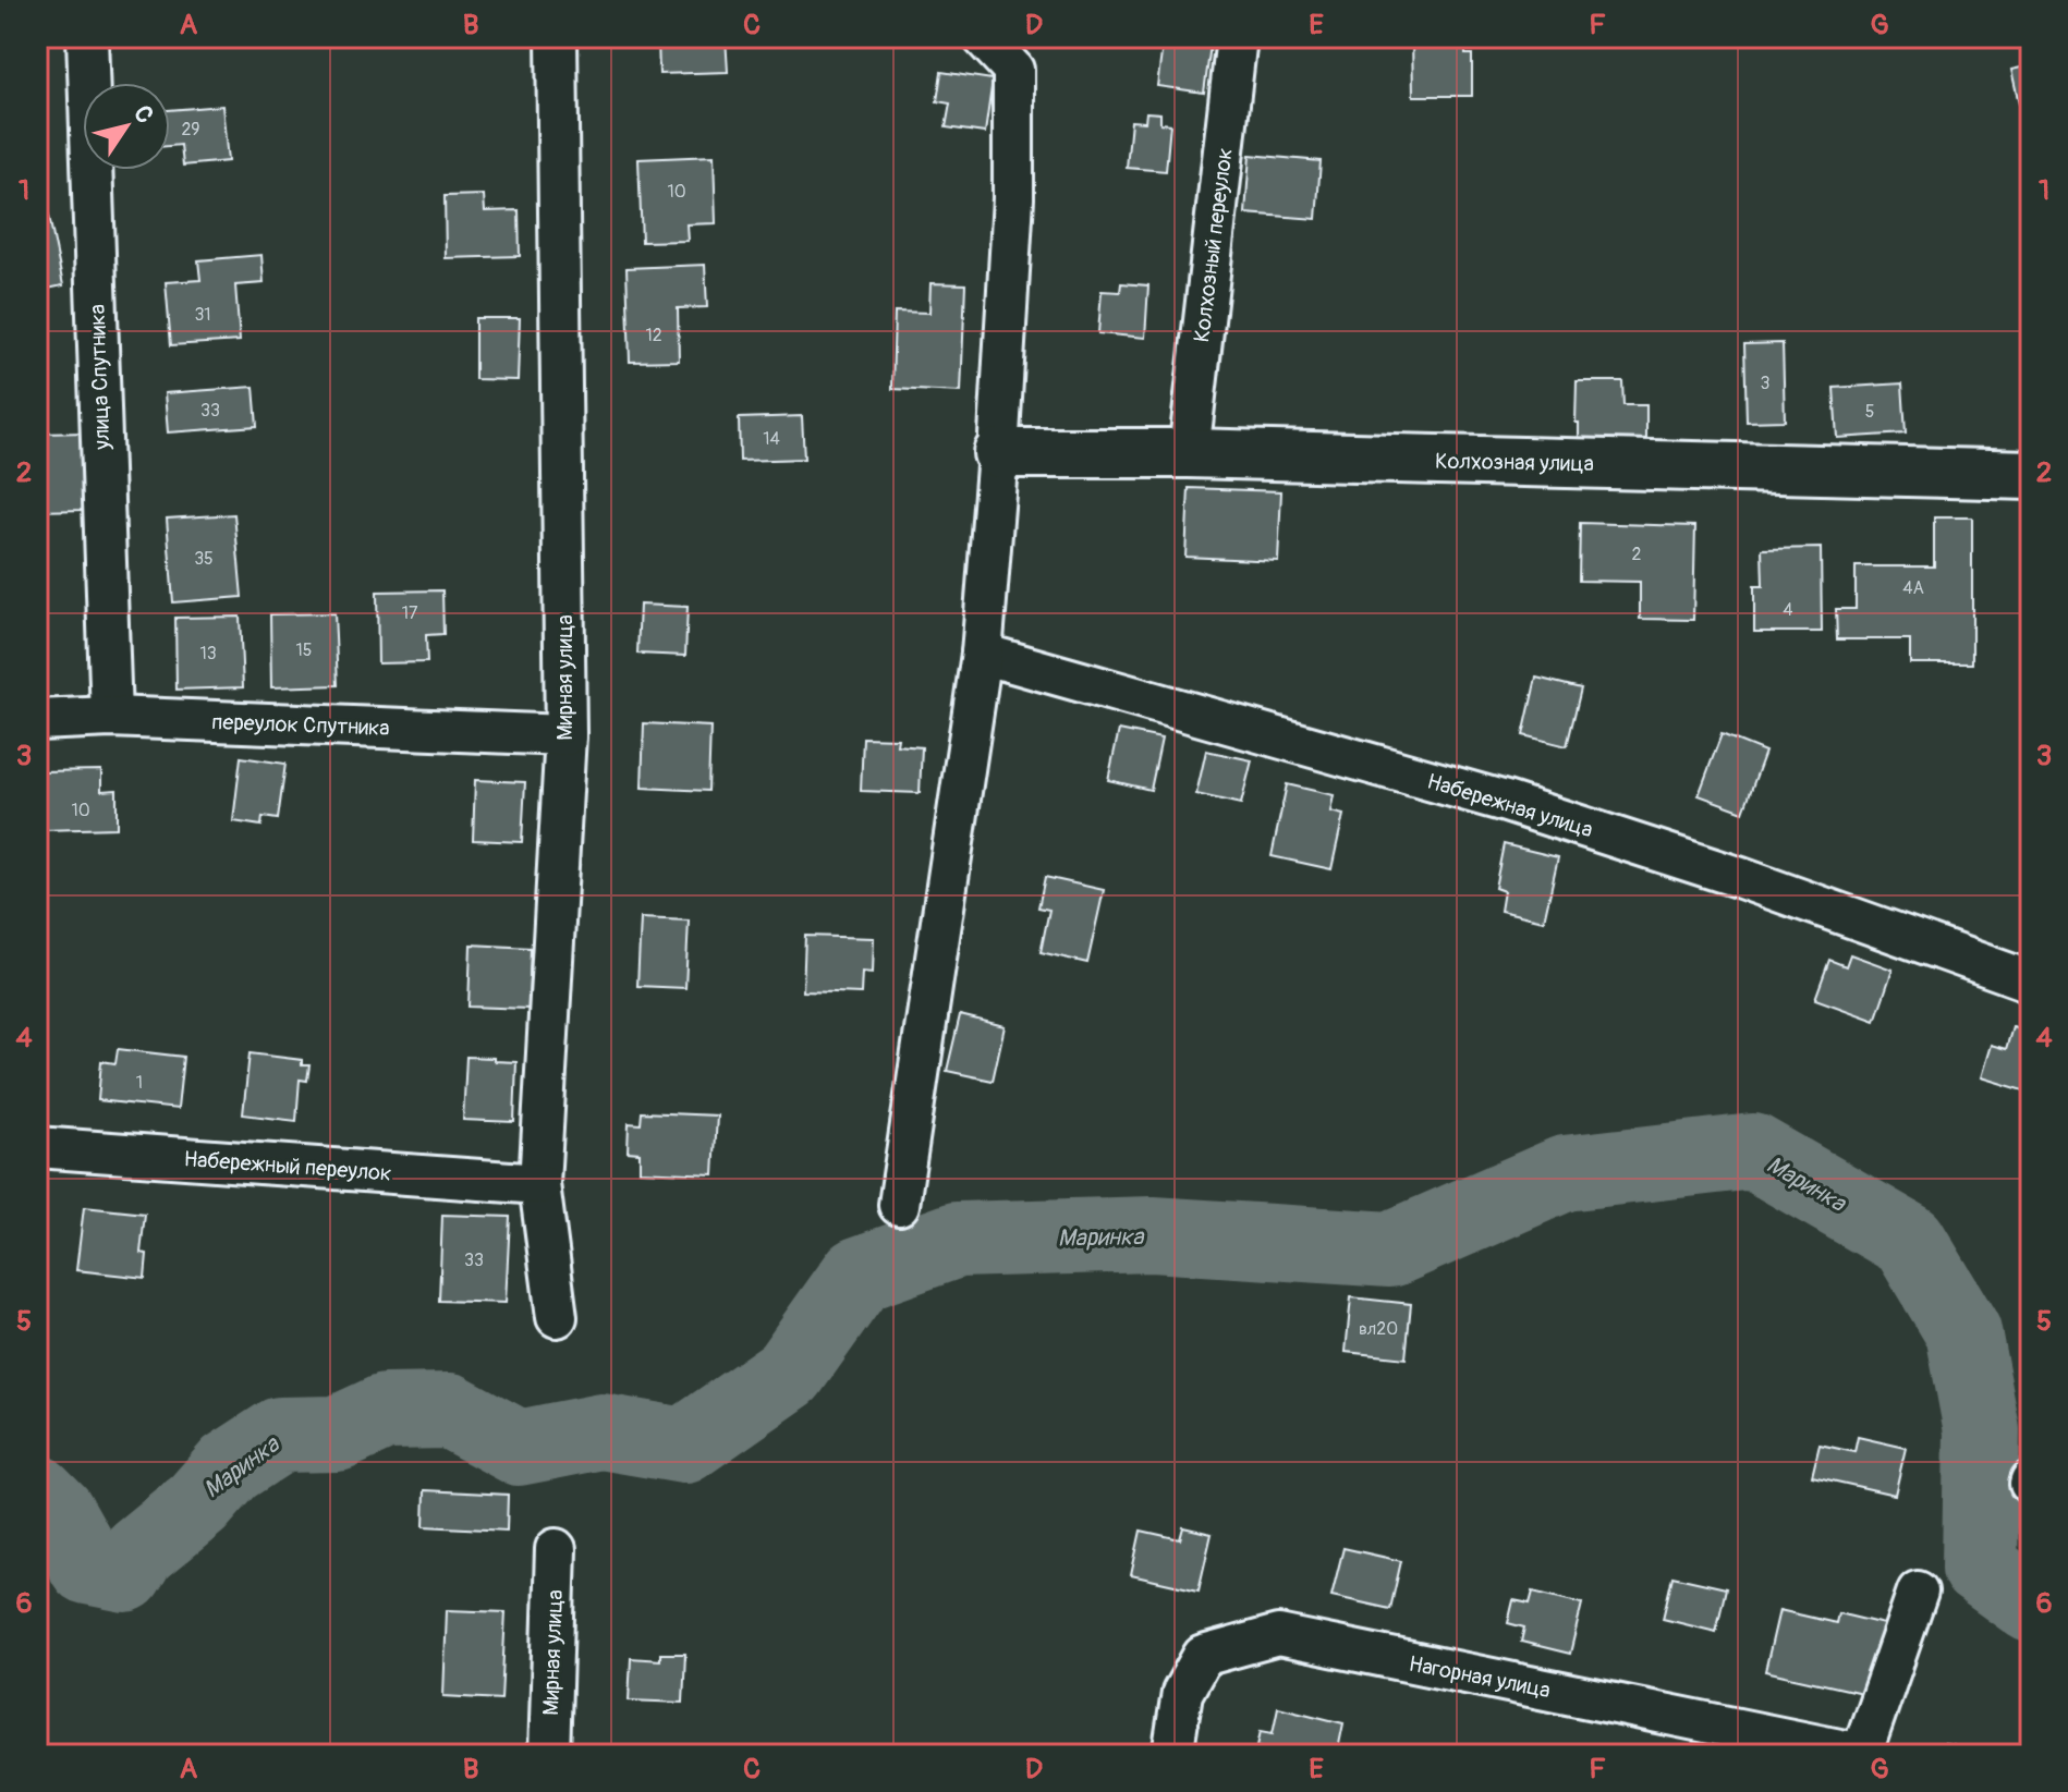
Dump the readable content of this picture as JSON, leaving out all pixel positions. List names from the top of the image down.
{
  "streets": {
    "street": [
      "Колхозный переулок",
      "улица Спутника",
      "Колхозная улица",
      "Мирная улица",
      "переулок Спутника",
      "Набережная улица",
      "Набережный переулок",
      "Нагорная улица"
    ]
  },
  "crossings": [
    ["Колхозный переулок", "Колхозная улица"],
    ["улица Спутника", "переулок Спутника"],
    ["Мирная улица", "переулок Спутника"],
    ["Мирная улица", "Набережный переулок"]
  ],
  "water": ["Маринка"],
  "house_numbers": [
    "29",
    "10",
    "31",
    "12",
    "3",
    "33",
    "5",
    "14",
    "2",
    "35",
    "4А",
    "4",
    "17",
    "15",
    "13",
    "10",
    "1",
    "33",
    "вл20"
  ],
  "north": "top right",
  "grid": {
    "columns": [
      "A",
      "B",
      "C",
      "D",
      "E",
      "F",
      "G"
    ],
    "rows": [
      "1",
      "2",
      "3",
      "4",
      "5",
      "6"
    ]
  }
}
